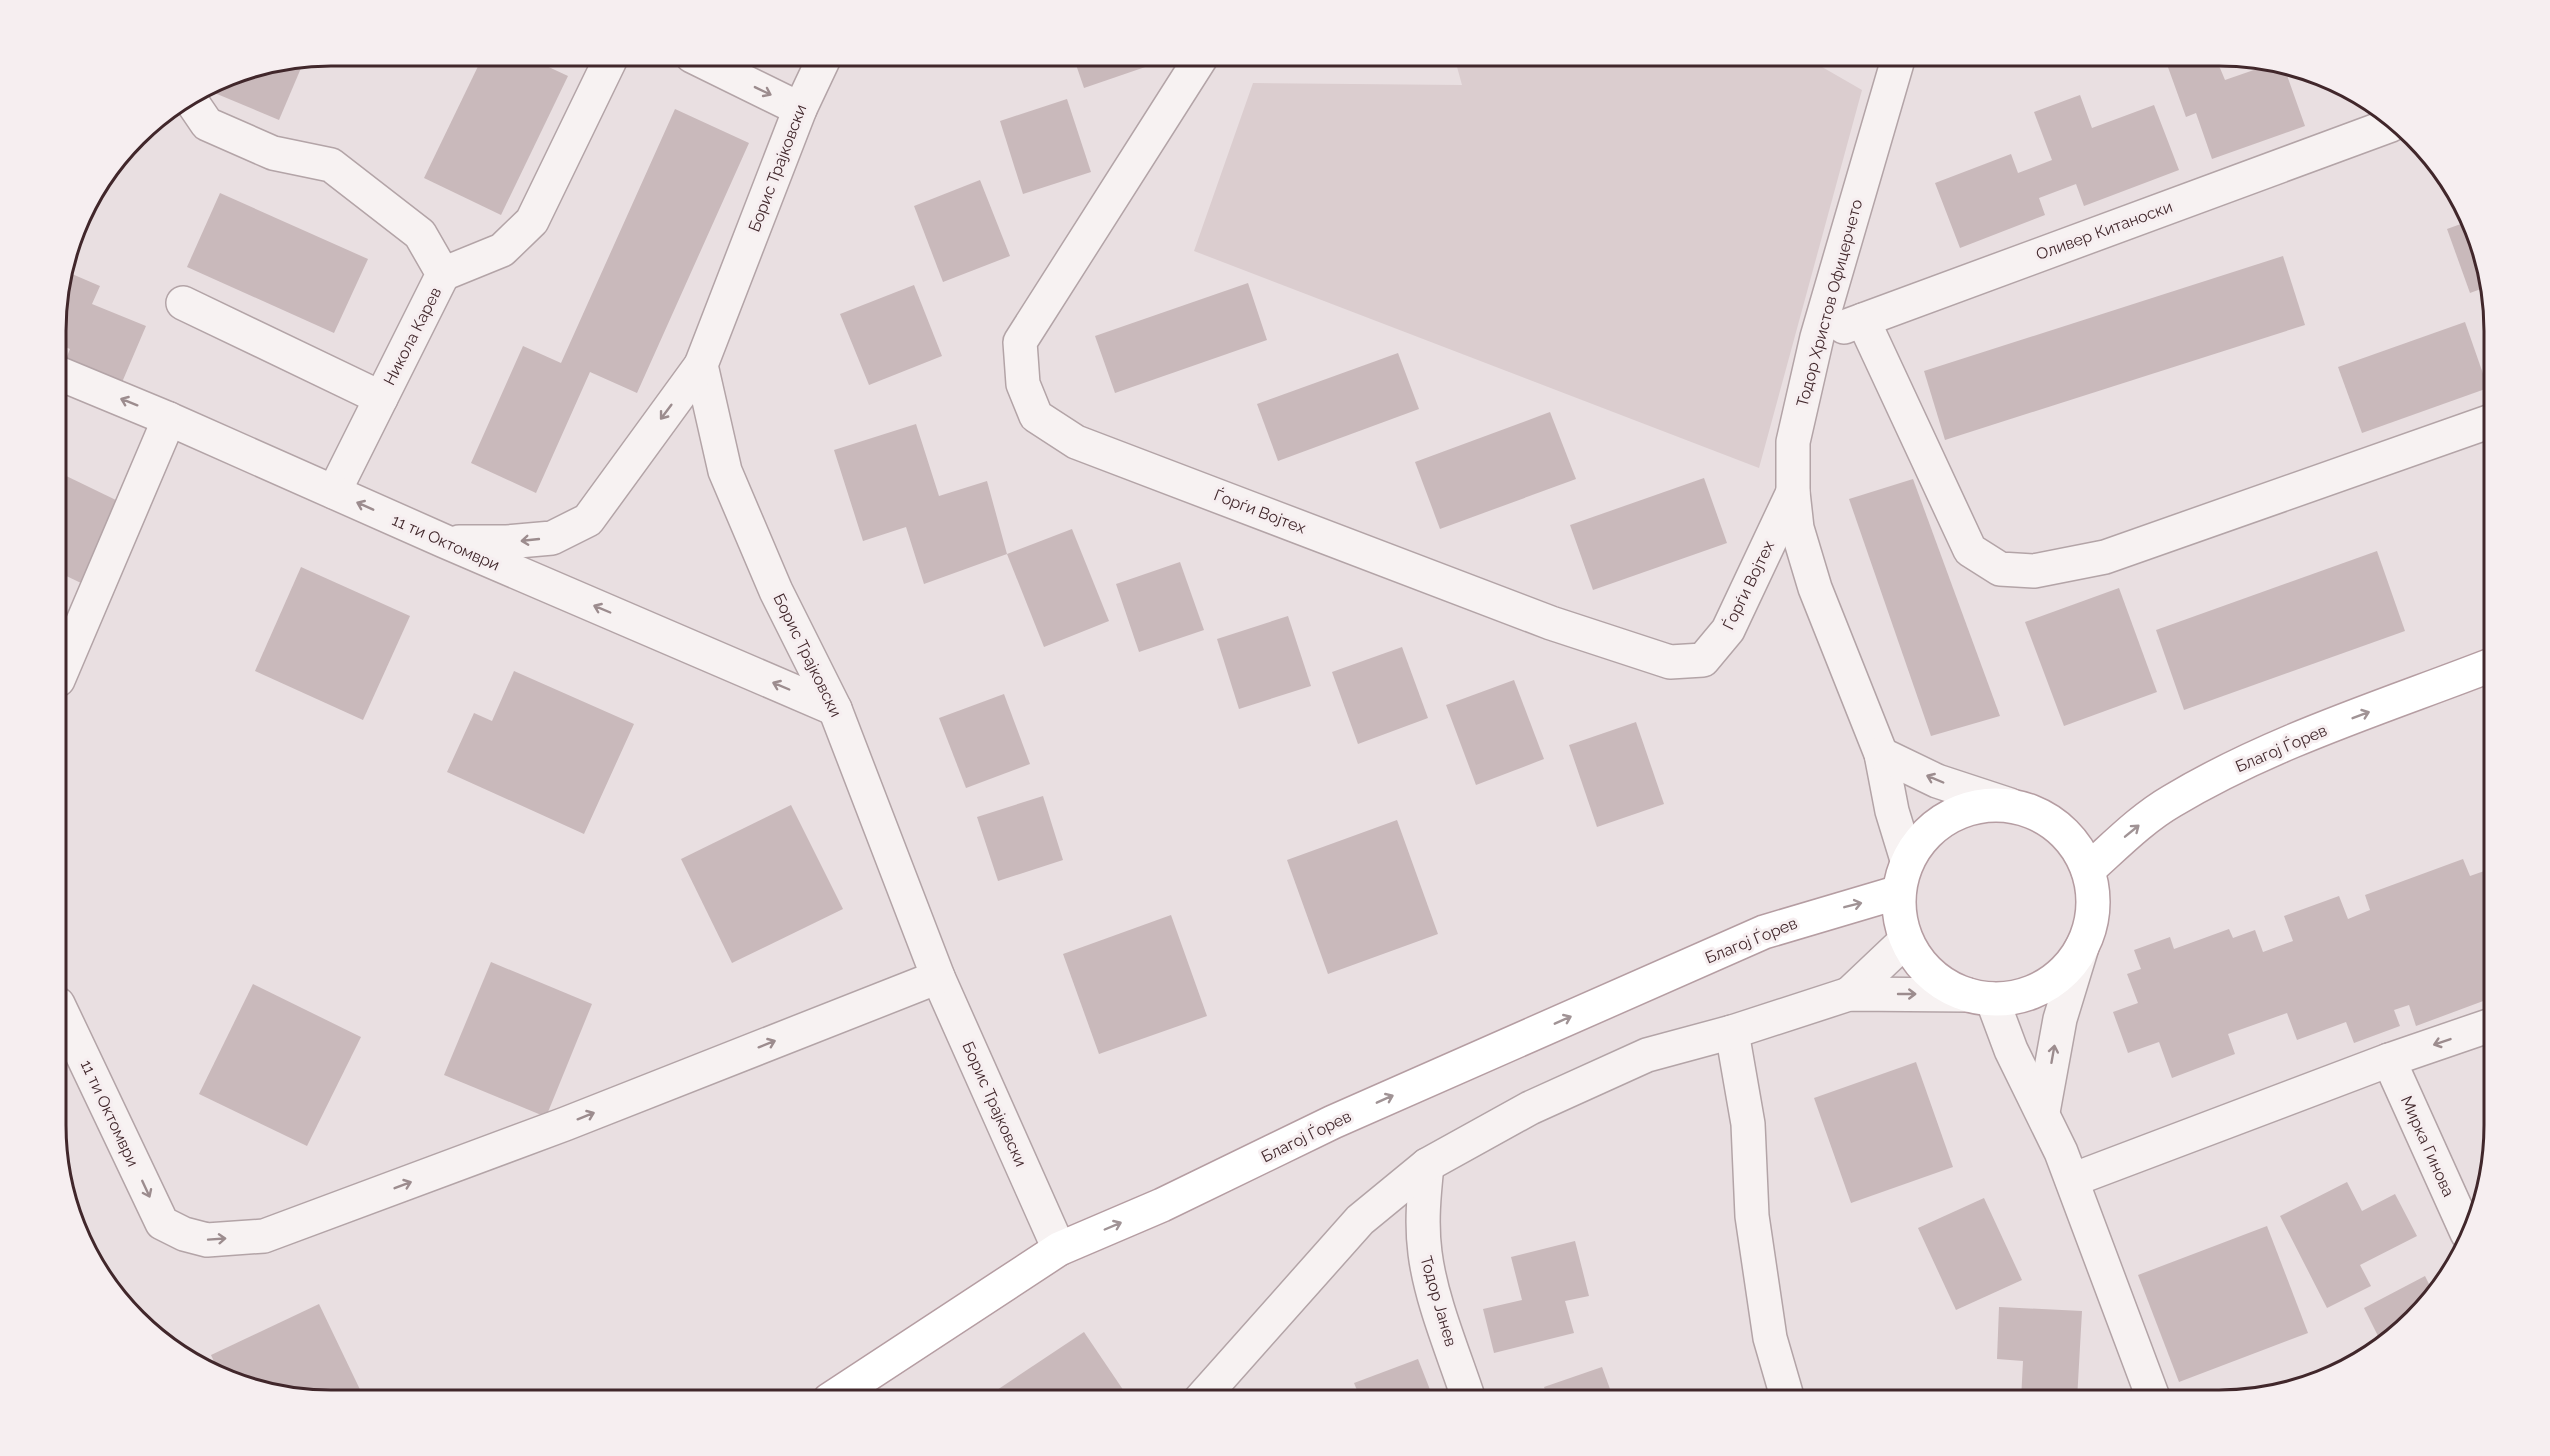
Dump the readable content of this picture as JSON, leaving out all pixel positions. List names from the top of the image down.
{
  "streets": {
    "main road": ["Благој Ѓорев"],
    "street": [
      "Борис Трајковски",
      "Оливер Китаноски",
      "Тодор Христов Офицерчето",
      "Никола Карев",
      "Ѓорѓи Војтех",
      "11 ти Октомври",
      "Мирка Гинова",
      "Тодор Јанев"
    ]
  },
  "crossings": [
    ["Борис Трајковски", "11 ти Октомври"],
    ["Борис Трајковски", "Благој Ѓорев"],
    ["Оливер Китаноски", "Тодор Христов Офицерчето"],
    ["Тодор Христов Офицерчето", "Ѓорѓи Војтех"],
    ["Тодор Христов Офицерчето", "Благој Ѓорев"],
    ["Никола Карев", "11 ти Октомври"]
  ],
  "one_way": ["Благој Ѓорев"]
}
